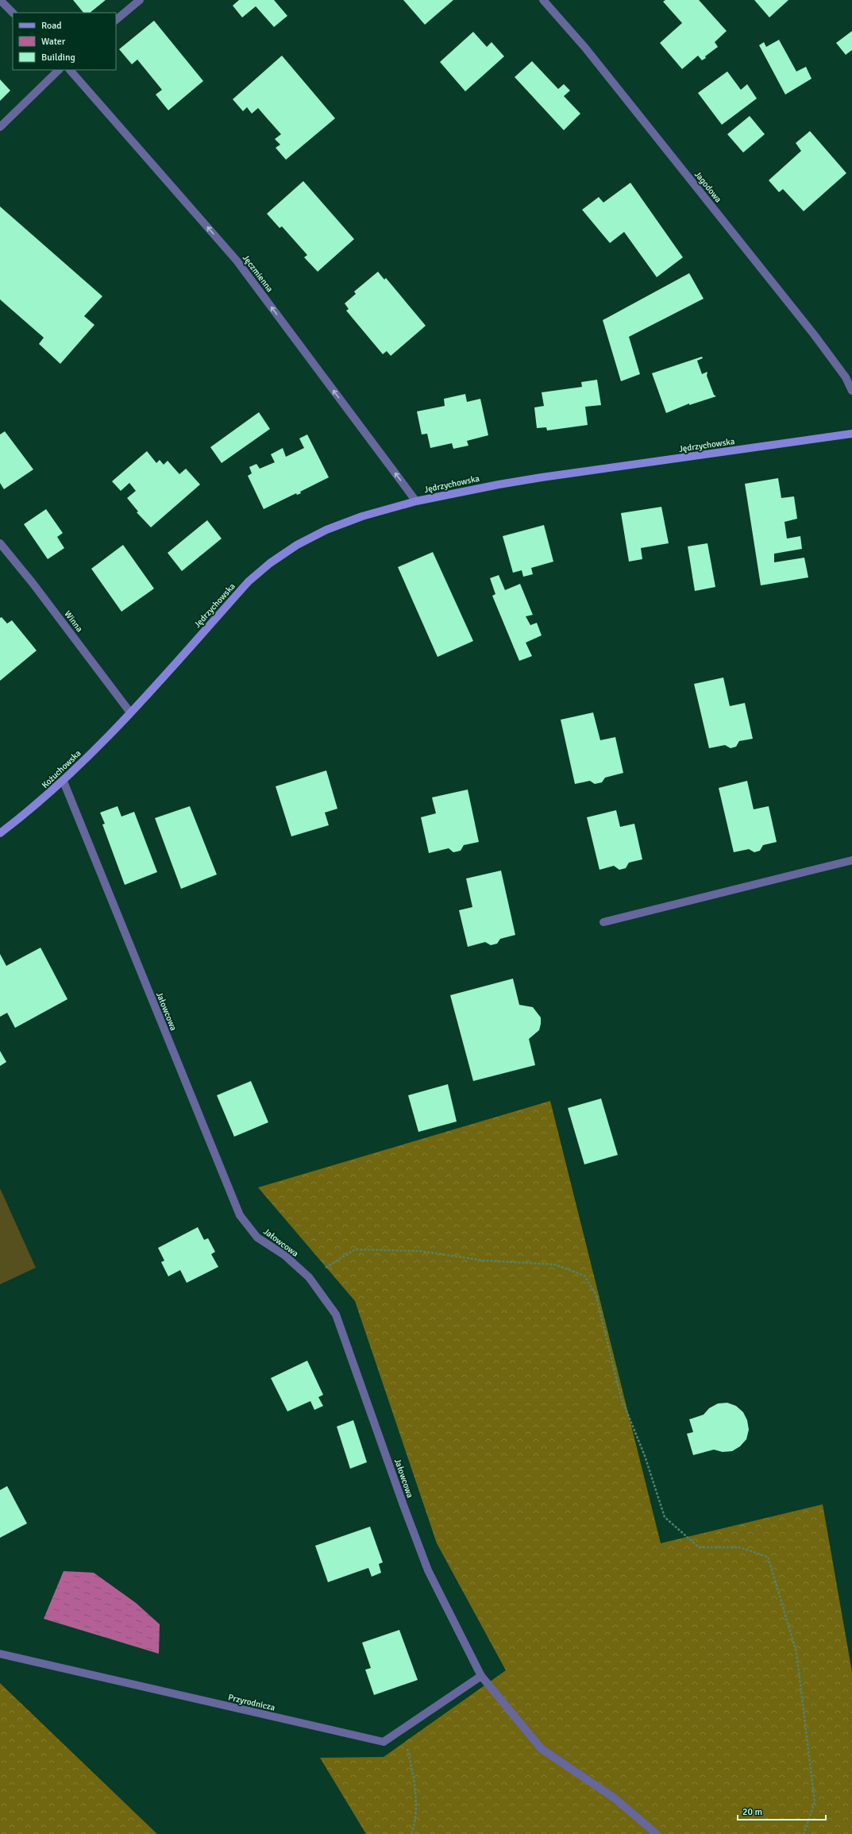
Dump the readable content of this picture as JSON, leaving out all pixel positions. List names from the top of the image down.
{
  "streets": {
    "main road": ["Jędrzychowska", "Kożuchowska"],
    "street": [
      "Jagodowa",
      "Jęczmienna",
      "Winna",
      "Jałowcowa",
      "Przyrodnicza"
    ]
  },
  "crossings": [
    ["Jęczmienna", "Jędrzychowska"],
    ["Jędrzychowska", "Winna"],
    ["Jędrzychowska", "Kożuchowska"],
    ["Winna", "Kożuchowska"],
    ["Kożuchowska", "Jałowcowa"],
    ["Jałowcowa", "Przyrodnicza"]
  ],
  "one_way": ["Jęczmienna"],
  "legend": ["Road", "Water", "Building"],
  "scale_bar": "20 m"
}
